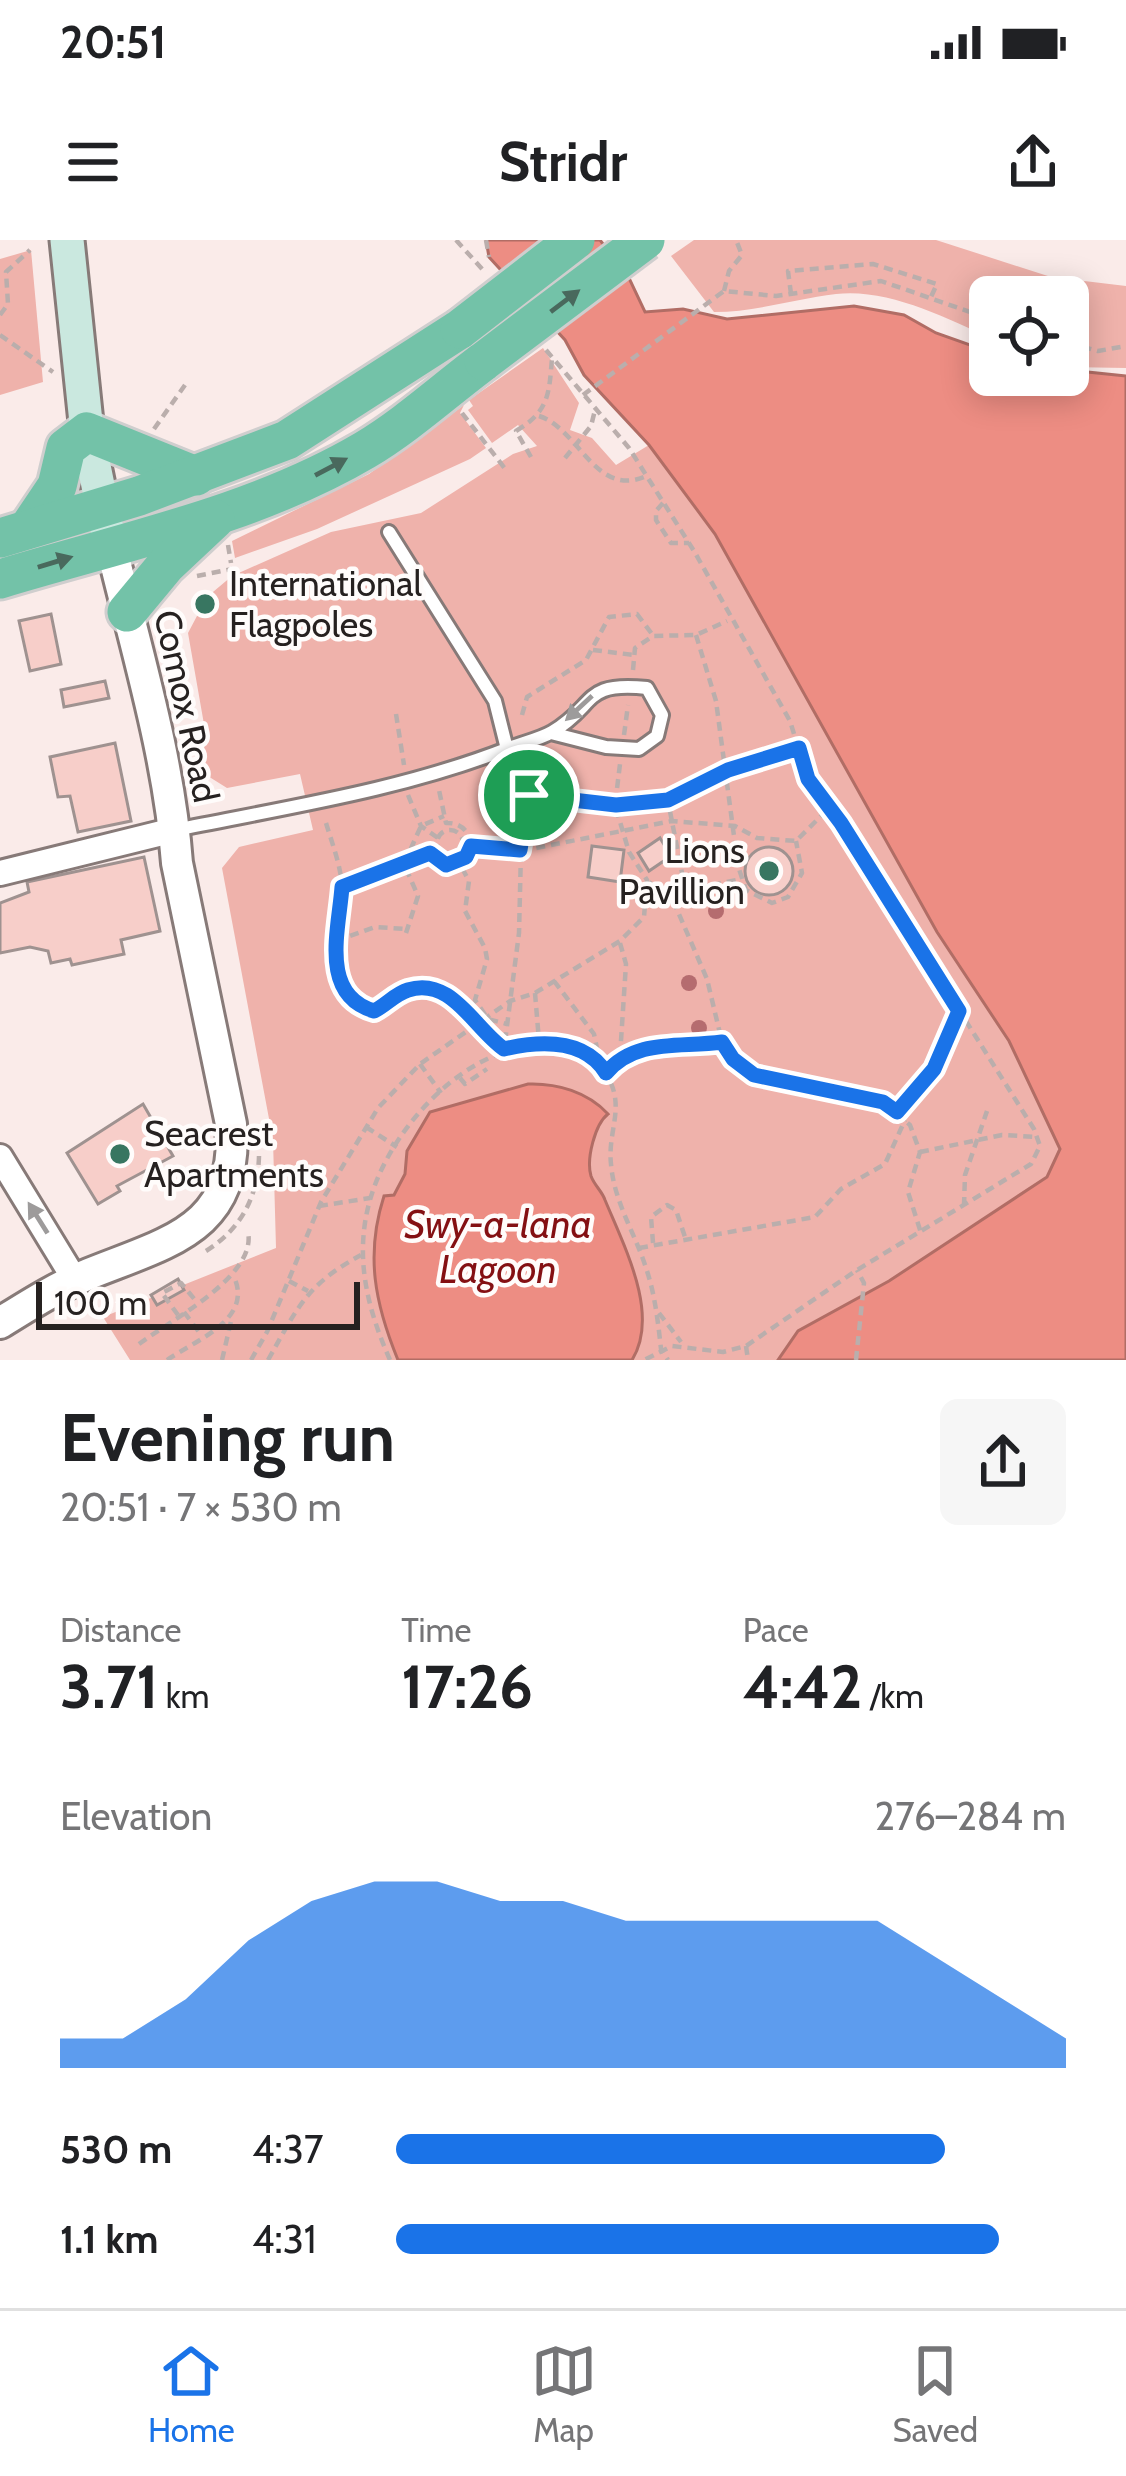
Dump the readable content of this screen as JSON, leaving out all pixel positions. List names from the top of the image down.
{
  "streets": {
    "main road": ["Comox Road"]
  },
  "water": ["Swy-a-lana Lagoon"],
  "places": ["International Flagpoles", "Lions Pavillion", "Seacrest Apartments"],
  "scale_bar": "100 m",
  "page": {
    "status": "20:51",
    "header": "Stridr",
    "scale": "100 m",
    "heading": ["Evening run", "20:51 · 7 × 530 m"],
    "stats": [
      ["Distance", "3.71 km"],
      ["Time", "17:26"],
      ["Pace", "4:42 /km"]
    ],
    "chart": ["Elevation", "276–284 m"],
    "list": [
      {
        "name": "530 m",
        "note": "4:37"
      },
      {
        "name": "1.1 km",
        "note": "4:31"
      }
    ],
    "tabs": ["Home", "Map", "Saved"]
  }
}
